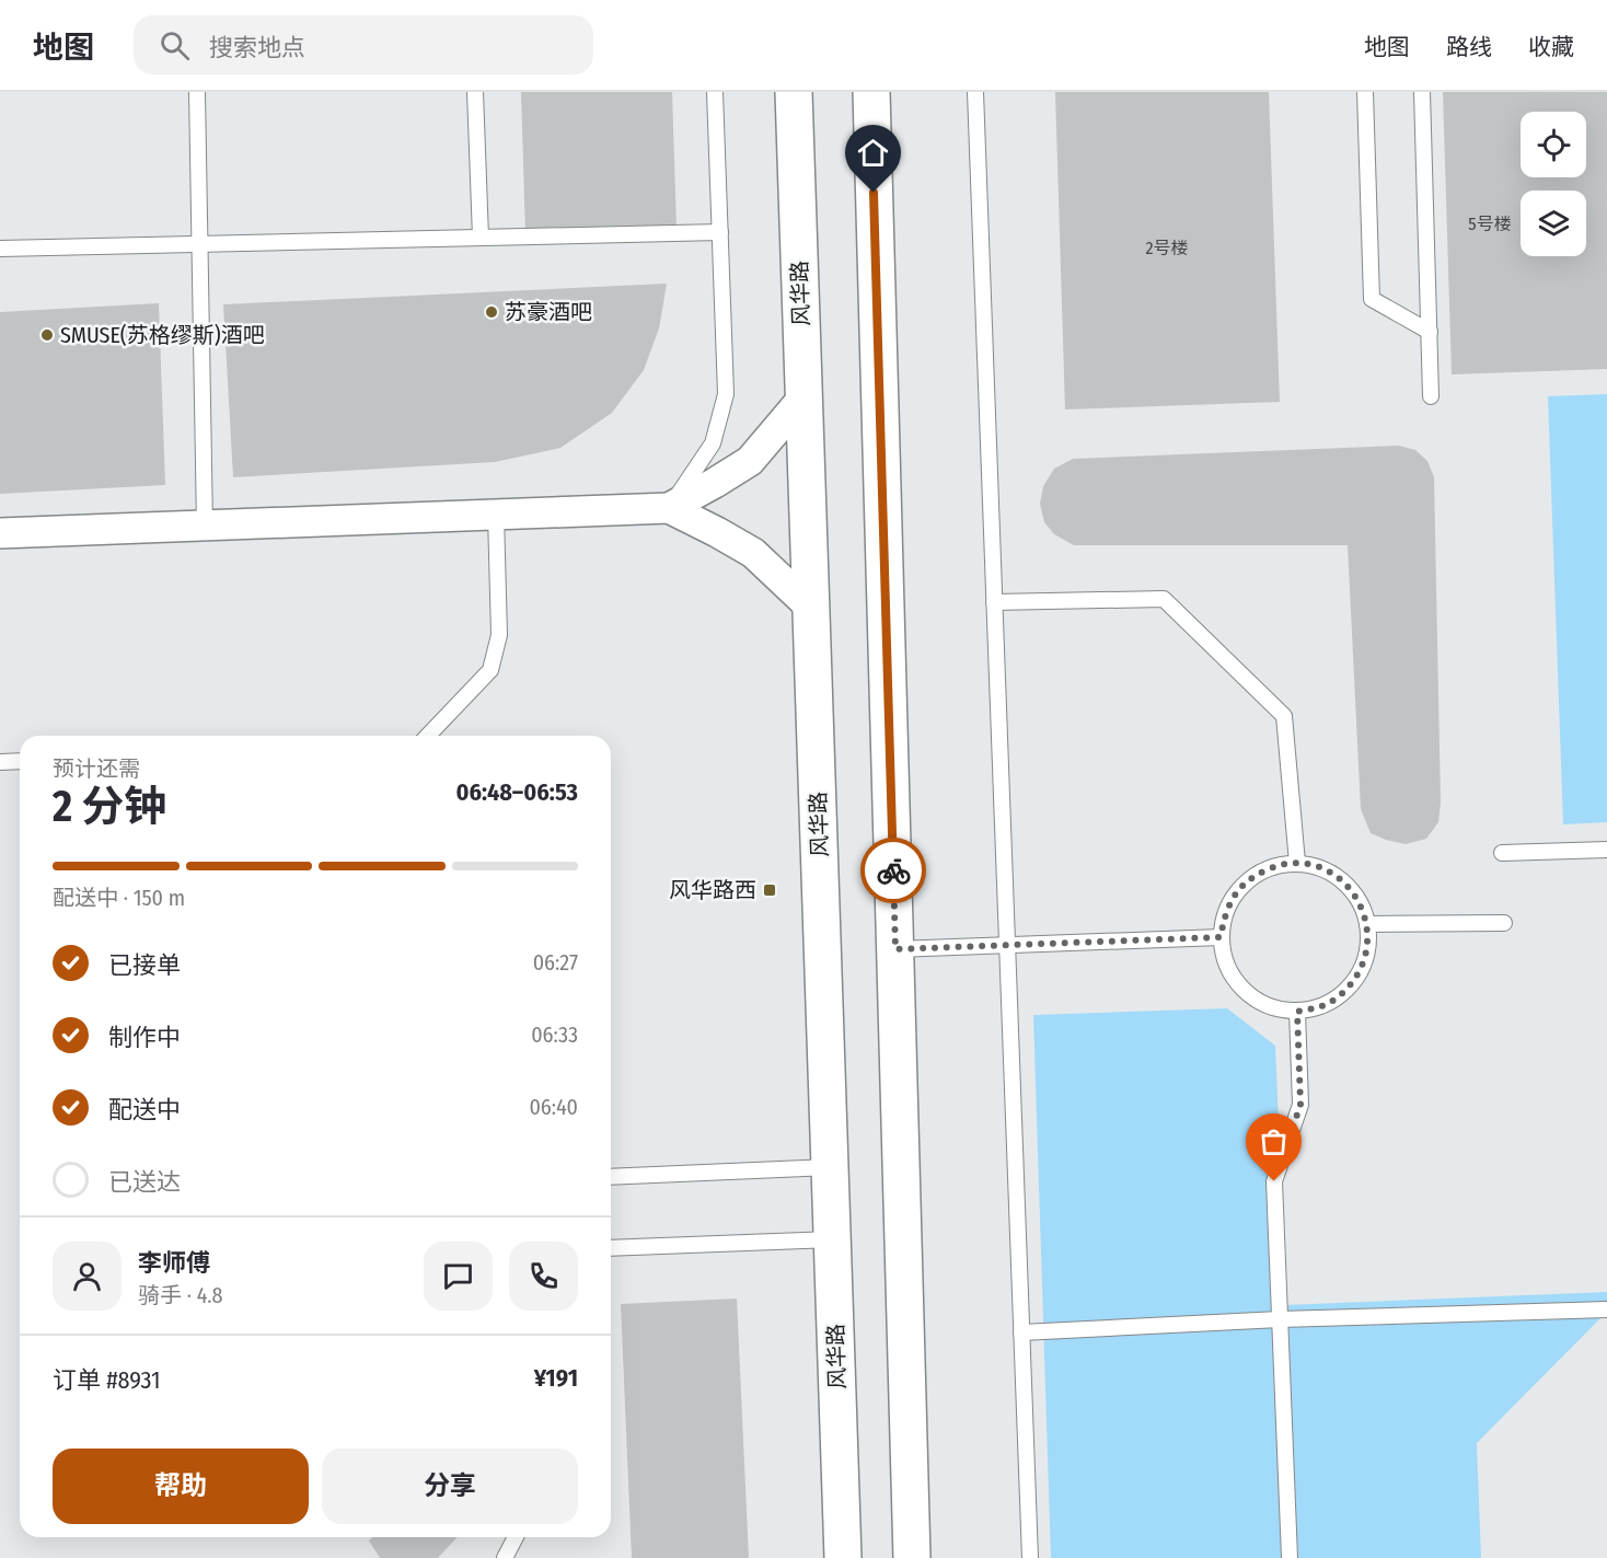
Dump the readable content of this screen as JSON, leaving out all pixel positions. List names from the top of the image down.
{
  "streets": {
    "main road": ["风华路"]
  },
  "places": {
    "other": ["苏豪酒吧", "SMUSE(苏格缪斯)酒吧"],
    "transit": ["风华路西"]
  },
  "house_numbers": ["5号楼", "2号楼"],
  "page": {
    "header": "地图",
    "search": "搜索地点",
    "nav": ["地图", "路线", "收藏"],
    "heading": ["2 分钟", "预计还需", "06:48–06:53"],
    "panel": [
      "李师傅",
      "骑手 · 4.8",
      "订单 #8931",
      "¥191"
    ],
    "bar": "配送中 · 150 m",
    "list": [
      ["已接单", "06:27"],
      ["制作中", "06:33"],
      ["配送中", "06:40"],
      "已送达"
    ],
    "buttons": ["帮助", "分享"]
  }
}
